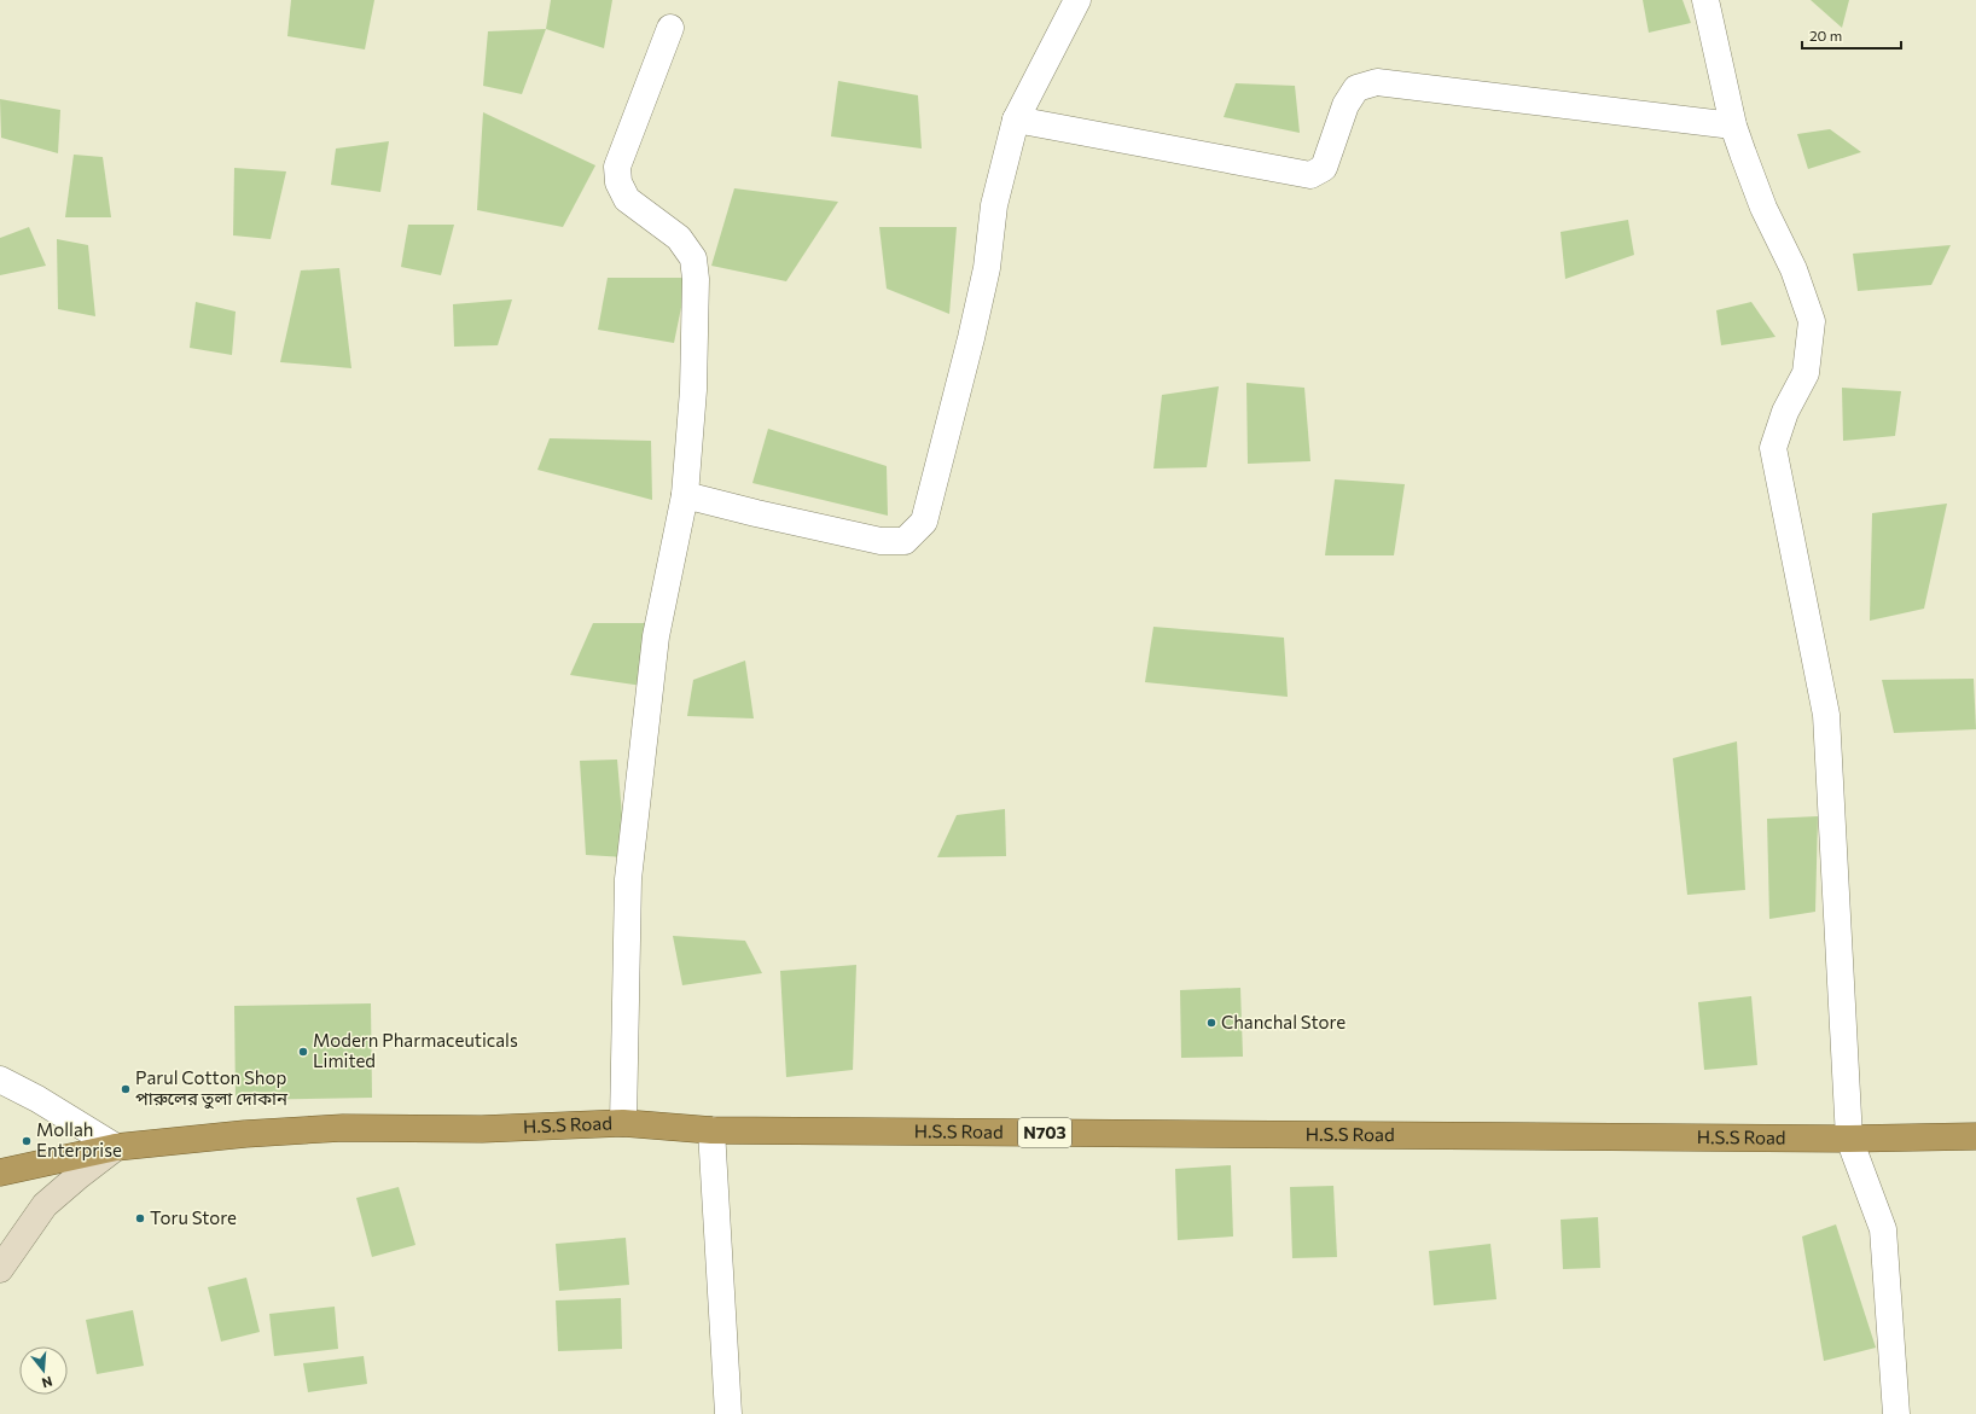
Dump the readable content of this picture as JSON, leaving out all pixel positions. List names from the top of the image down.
{
  "streets": {
    "highway": ["H.S.S Road", "N703"]
  },
  "crossings": [
    ["H.S.S Road", "N703"]
  ],
  "places": [
    "Chanchal Store",
    "Modern Pharmaceuticals Limited",
    "Parul Cotton Shop পারুলের তুলা দোকান",
    "Mollah Enterprise",
    "Toru Store"
  ],
  "scale_bar": "20 m",
  "north": "bottom"
}
